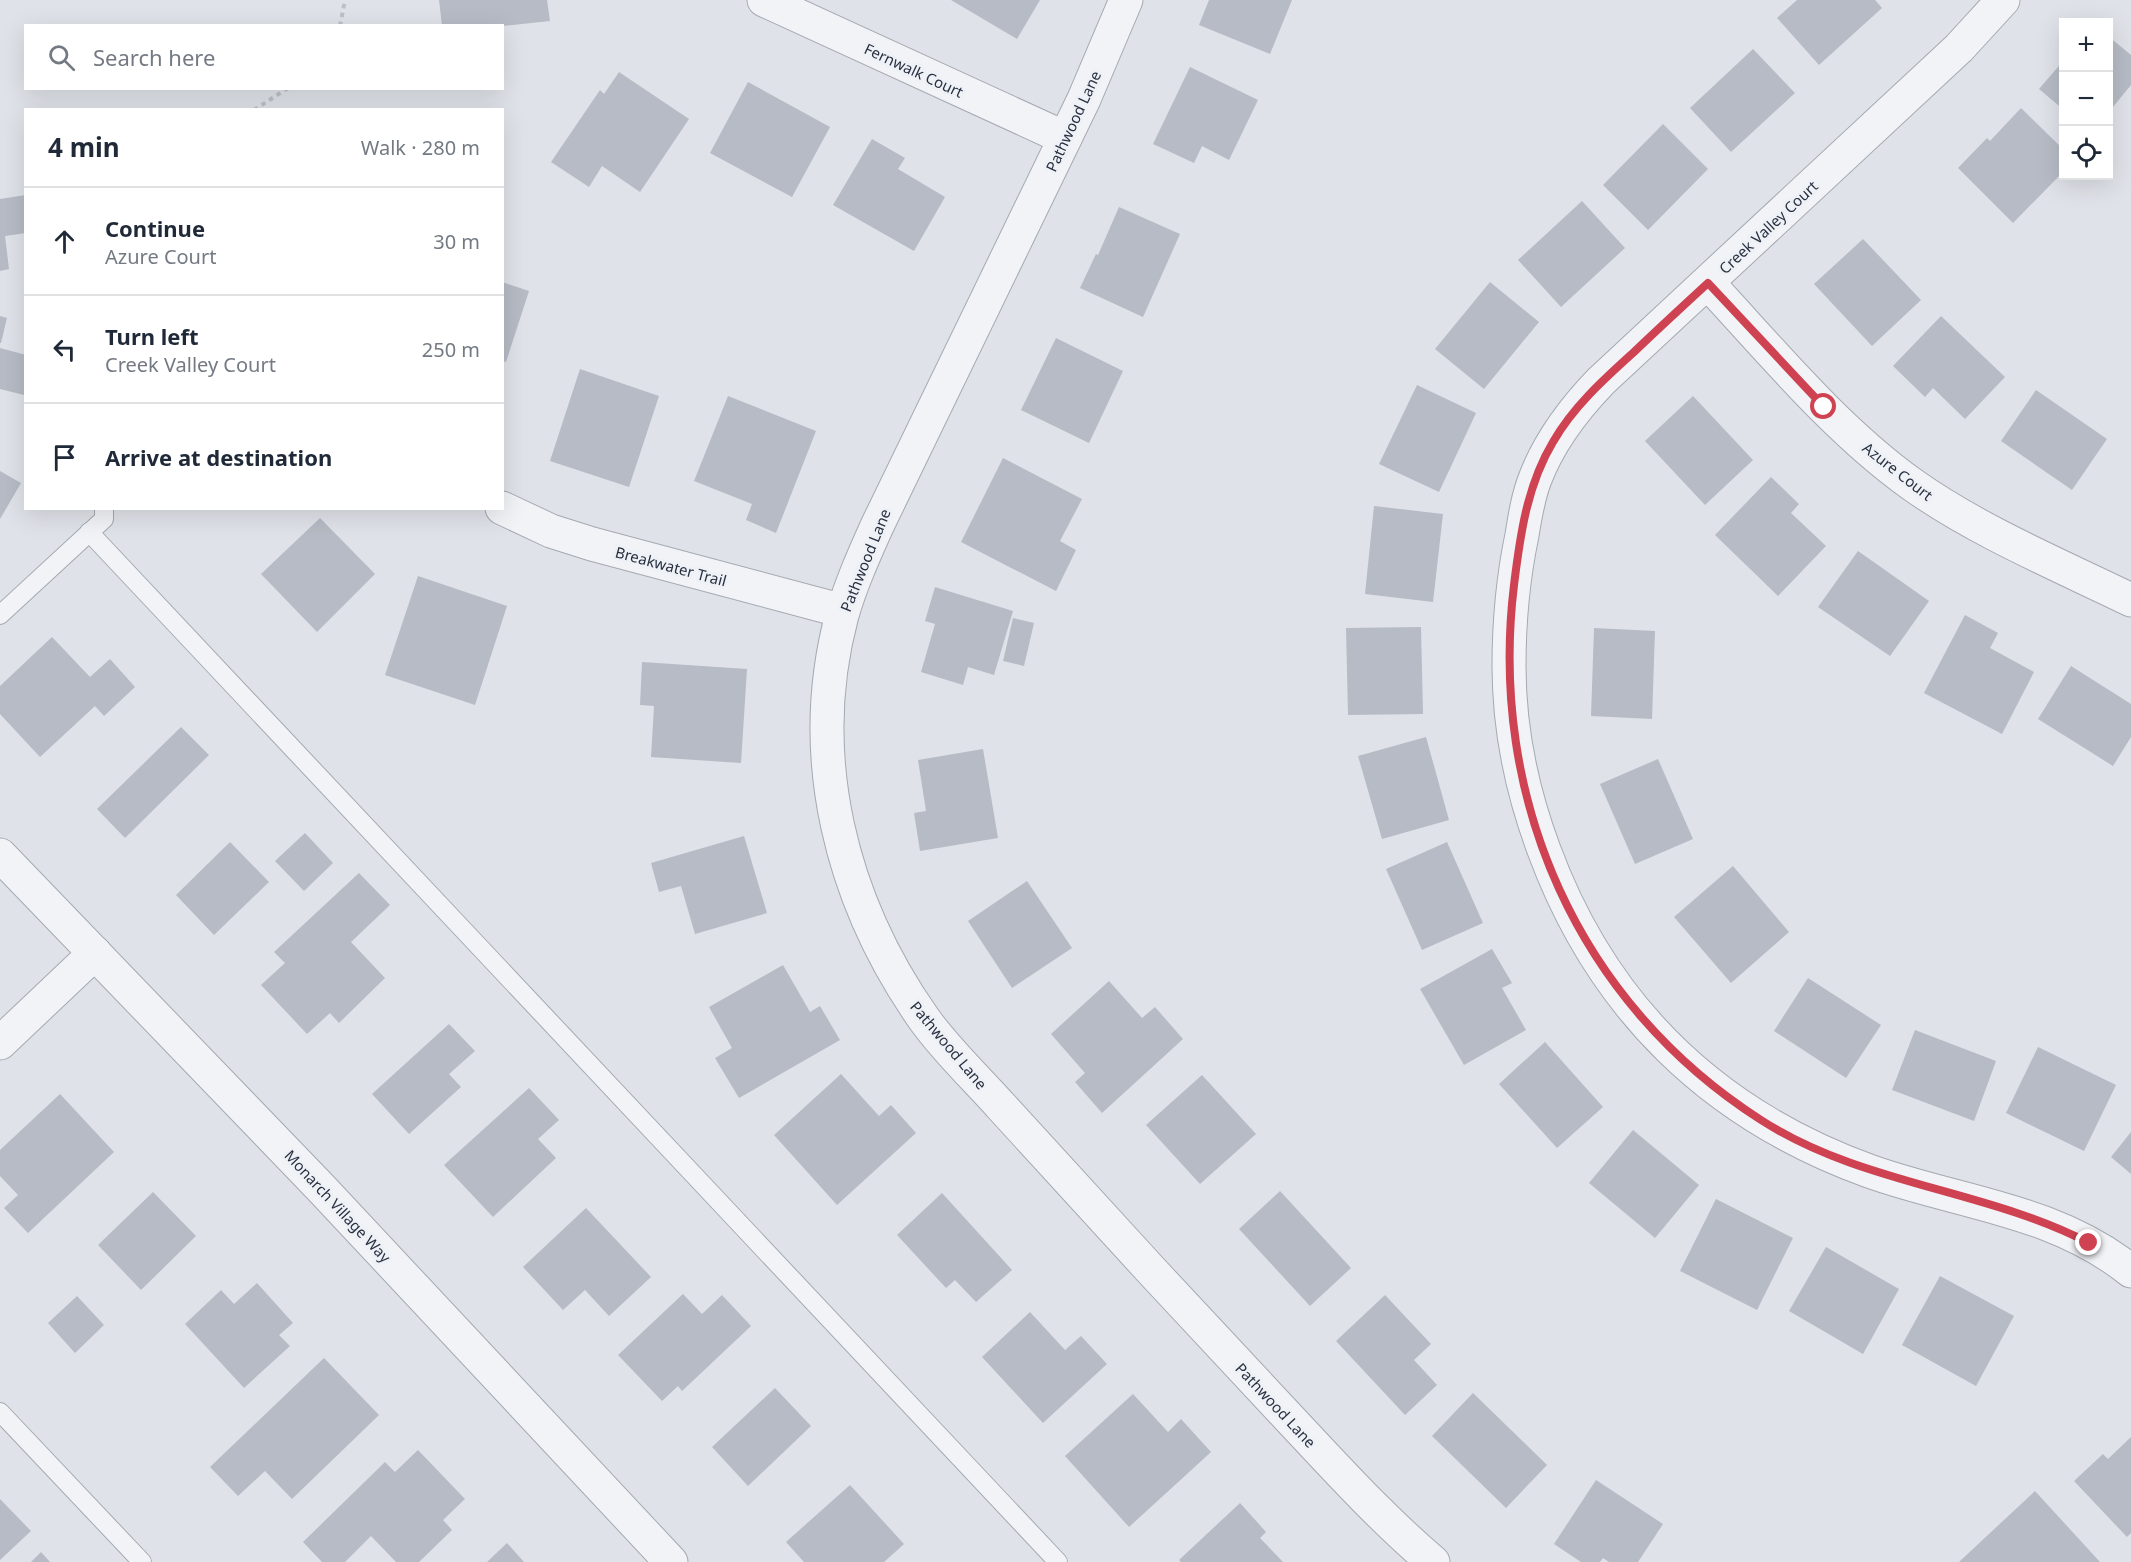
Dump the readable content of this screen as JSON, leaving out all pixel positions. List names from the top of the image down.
{
  "streets": {
    "street": [
      "Fernwalk Court",
      "Pathwood Lane",
      "Creek Valley Court",
      "Azure Court",
      "Breakwater Trail",
      "Monarch Village Way"
    ]
  },
  "crossings": [
    ["Fernwalk Court", "Pathwood Lane"],
    ["Pathwood Lane", "Breakwater Trail"],
    ["Creek Valley Court", "Azure Court"]
  ],
  "page": {
    "map_buttons": ["+", "−"],
    "search": "Search here",
    "heading": ["4 min", "Walk · 280 m"],
    "list": [
      ["Continue", "Azure Court", "30 m"],
      ["Turn left", "Creek Valley Court", "250 m"],
      "Arrive at destination"
    ]
  }
}
